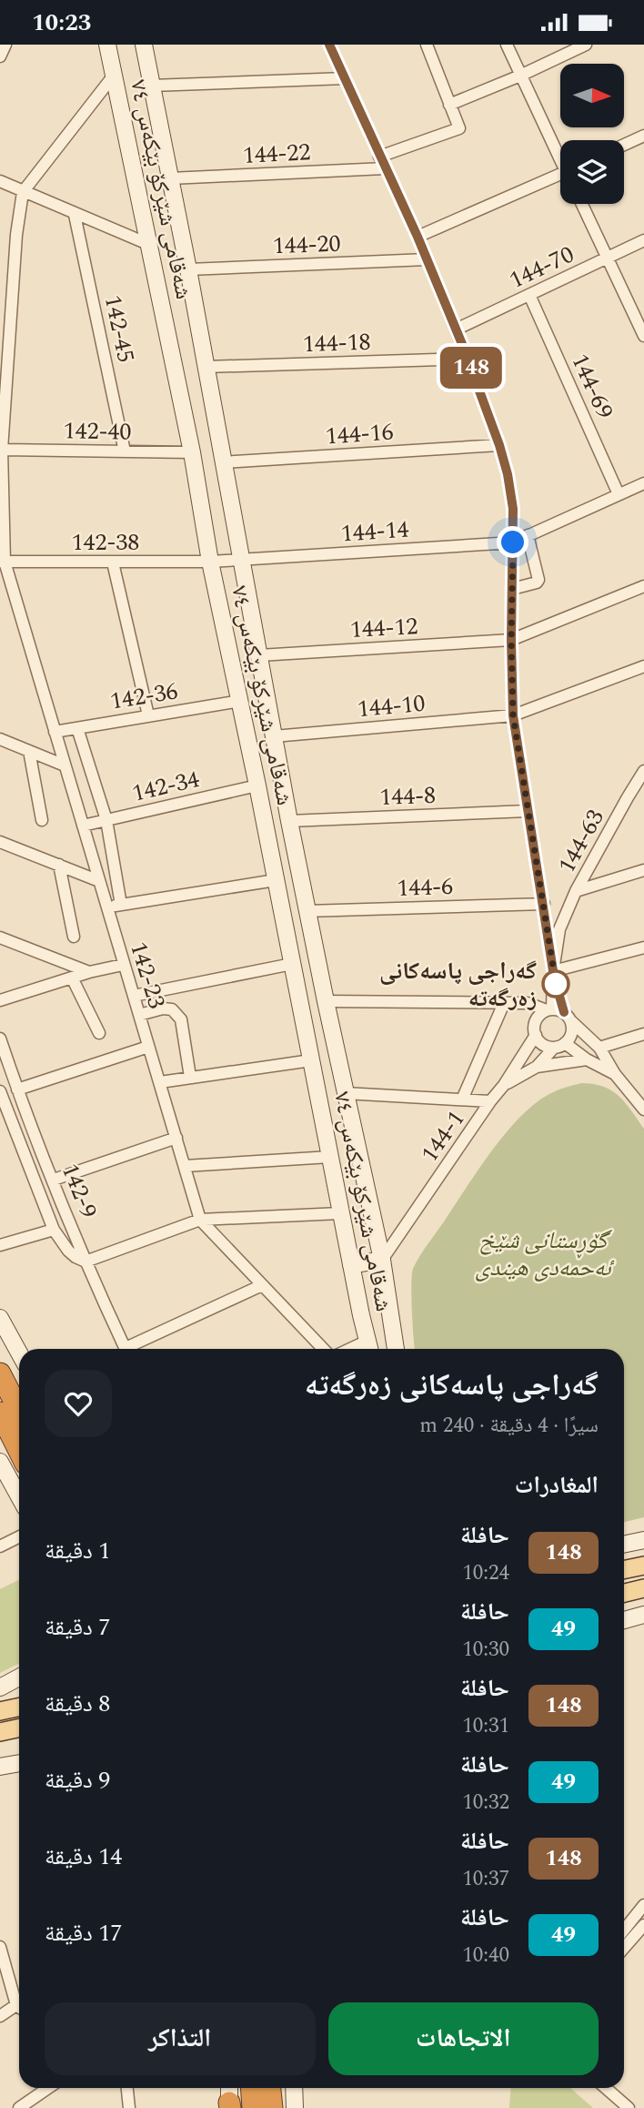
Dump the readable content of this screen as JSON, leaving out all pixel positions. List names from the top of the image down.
{
  "streets": {
    "street": [
      "144-22",
      "شەقامی شێرکۆ بێکەس ٧٤",
      "144-20",
      "144-70",
      "142-45",
      "144-18",
      "144-69",
      "142-40",
      "144-16",
      "144-14",
      "142-38",
      "144-12",
      "142-36",
      "144-10",
      "142-34",
      "144-8",
      "144-63",
      "144-6",
      "142-23",
      "144-1",
      "142-9"
    ]
  },
  "crossings": [
    ["144-22", "شەقامی شێرکۆ بێکەس ٧٤"],
    ["شەقامی شێرکۆ بێکەس ٧٤", "144-20"],
    ["شەقامی شێرکۆ بێکەس ٧٤", "144-18"],
    ["شەقامی شێرکۆ بێکەس ٧٤", "142-40"],
    ["شەقامی شێرکۆ بێکەس ٧٤", "144-16"],
    ["شەقامی شێرکۆ بێکەس ٧٤", "144-14"],
    ["شەقامی شێرکۆ بێکەس ٧٤", "142-38"],
    ["شەقامی شێرکۆ بێکەس ٧٤", "144-12"],
    ["شەقامی شێرکۆ بێکەس ٧٤", "142-36"],
    ["شەقامی شێرکۆ بێکەس ٧٤", "144-10"],
    ["شەقامی شێرکۆ بێکەس ٧٤", "142-34"],
    ["شەقامی شێرکۆ بێکەس ٧٤", "144-8"],
    ["شەقامی شێرکۆ بێکەس ٧٤", "144-6"],
    ["شەقامی شێرکۆ بێکەس ٧٤", "144-1"],
    ["144-70", "144-69"],
    ["142-45", "142-40"],
    ["142-40", "142-23"],
    ["144-14", "142-38"],
    ["142-38", "142-23"],
    ["142-36", "142-23"],
    ["142-34", "142-23"]
  ],
  "parks": ["گۆڕستانی شێخ ئەحمەدی هیندی"],
  "places": ["گەراجی پاسەکانی زەرگەتە"],
  "lines": ["bus line 148"],
  "north": "right",
  "page": {
    "status": "10:23",
    "on_map": "148",
    "heading": [
      ["گەراجی پاسەکانی زەرگەتە", "سيرًا · 4 دقيقة · 240 m"],
      "المغادرات"
    ],
    "list": [
      {
        "mark": "148",
        "name": "حافلة",
        "note": "10:24",
        "value": "1 دقيقة"
      },
      {
        "mark": "49",
        "name": "حافلة",
        "note": "10:30",
        "value": "7 دقيقة"
      },
      {
        "mark": "148",
        "name": "حافلة",
        "note": "10:31",
        "value": "8 دقيقة"
      },
      {
        "mark": "49",
        "name": "حافلة",
        "note": "10:32",
        "value": "9 دقيقة"
      },
      {
        "mark": "148",
        "name": "حافلة",
        "note": "10:37",
        "value": "14 دقيقة"
      },
      {
        "mark": "49",
        "name": "حافلة",
        "note": "10:40",
        "value": "17 دقيقة"
      }
    ],
    "buttons": ["الاتجاهات", "التذاكر"]
  }
}
